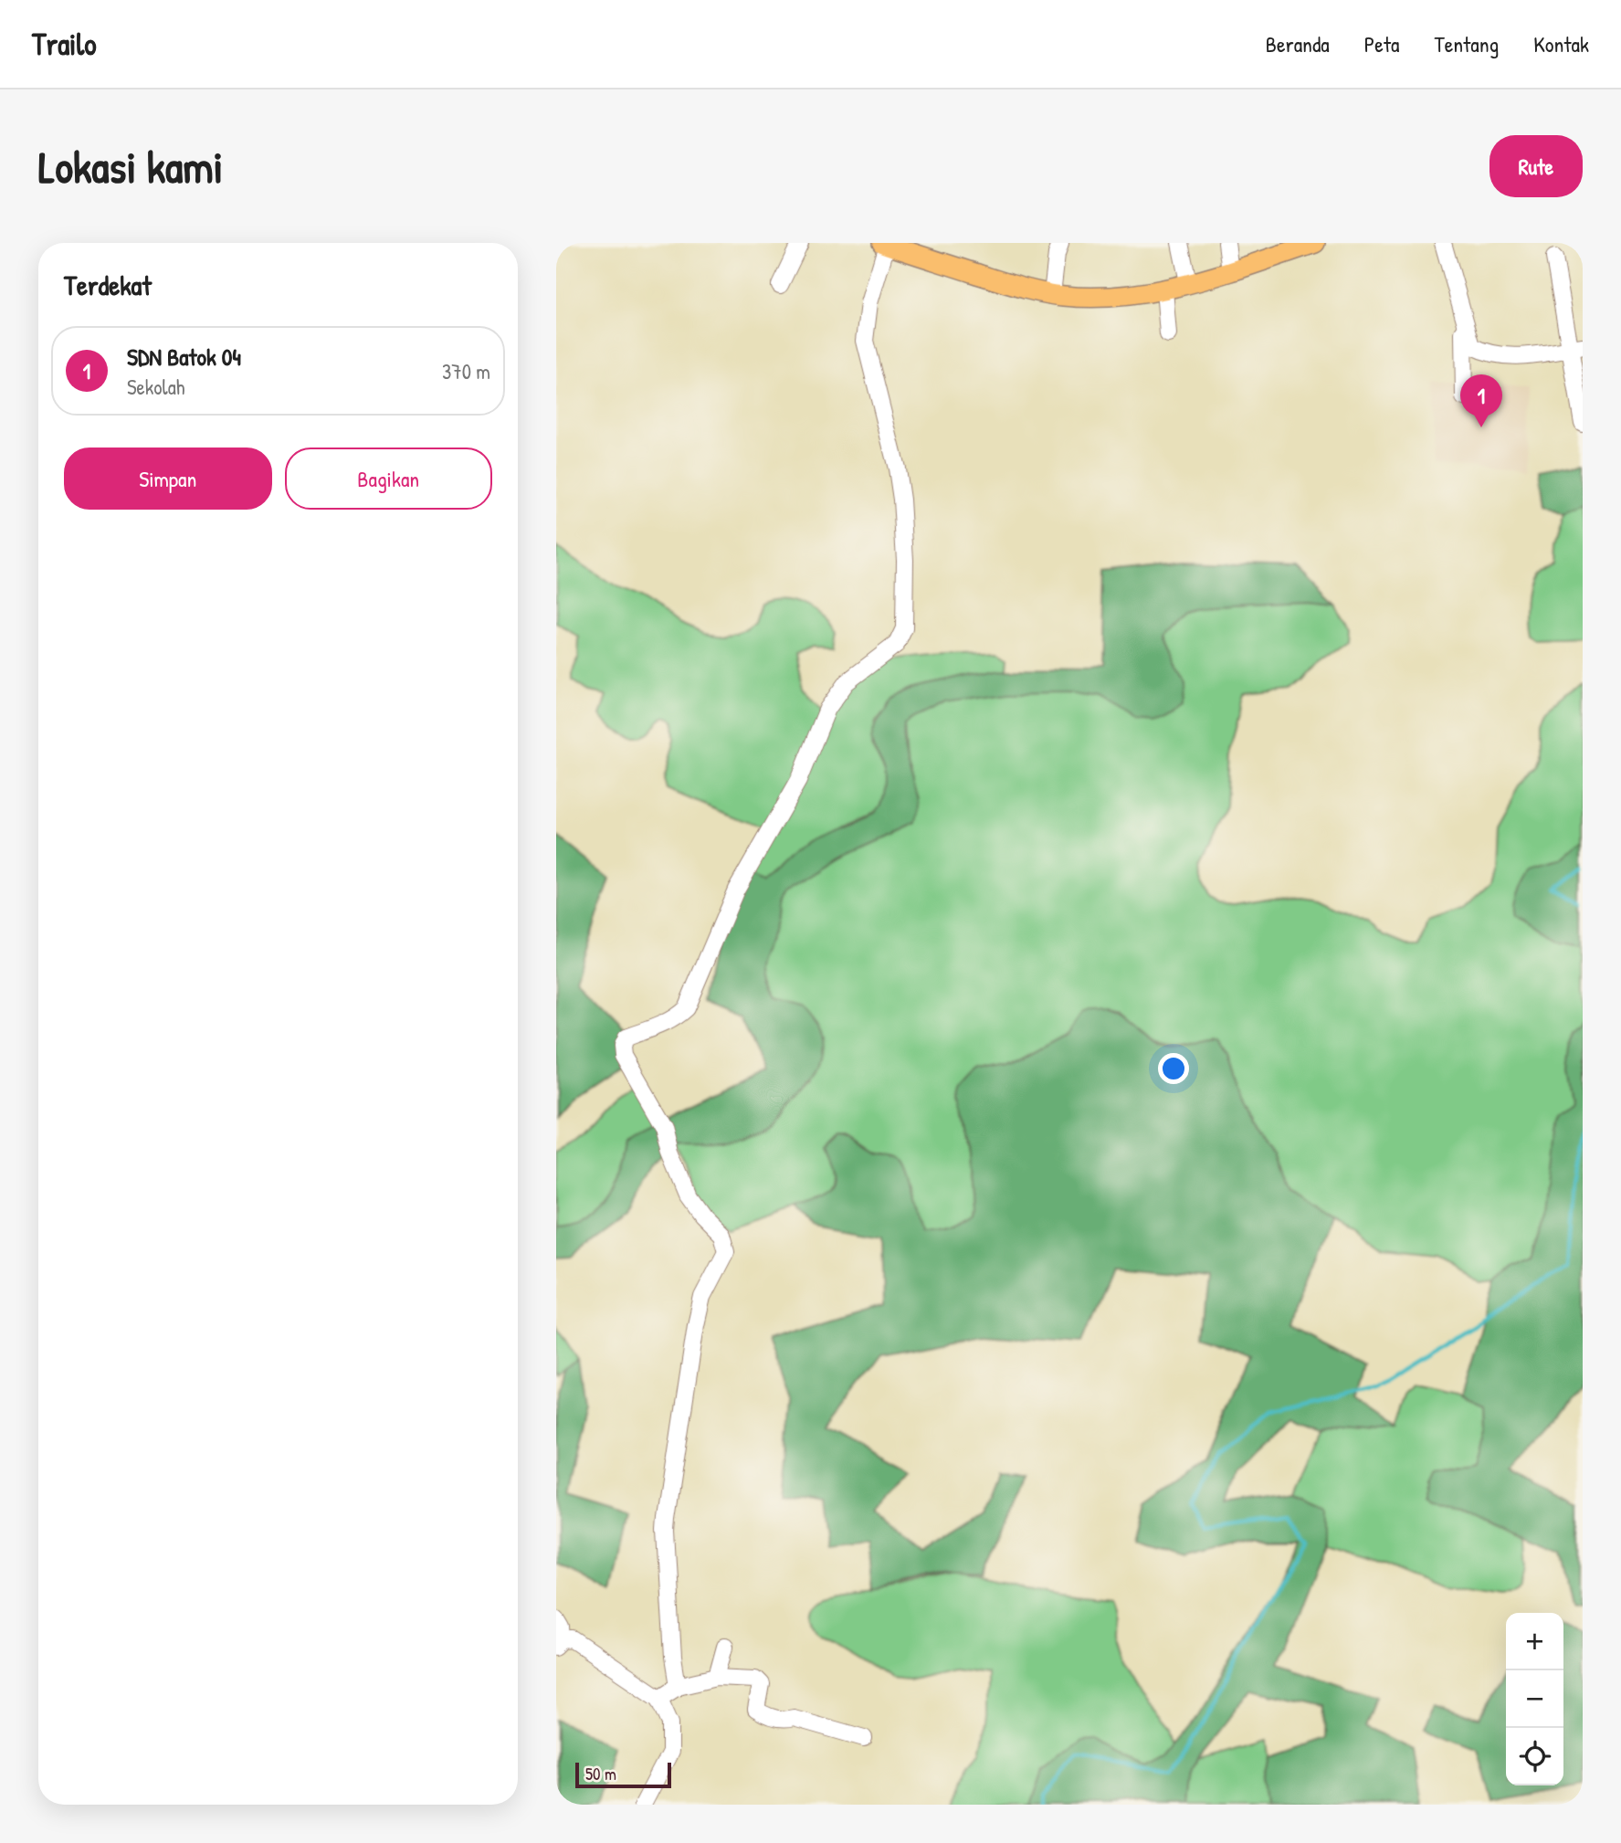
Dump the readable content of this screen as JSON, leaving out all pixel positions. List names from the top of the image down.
{
  "scale_bar": "50 m",
  "page": {
    "header": "Trailo",
    "nav": [
      "Beranda",
      "Peta",
      "Tentang",
      "Kontak"
    ],
    "buttons": [
      "Rute",
      ["Simpan", "Bagikan"]
    ],
    "title": "Lokasi kami",
    "heading": "Terdekat",
    "list": [
      {
        "mark": "1",
        "name": "SDN Batok 04",
        "note": "Sekolah",
        "value": "370 m"
      }
    ],
    "pins": "1",
    "map_buttons": ["+", "−"],
    "scale": "50 m"
  }
}
